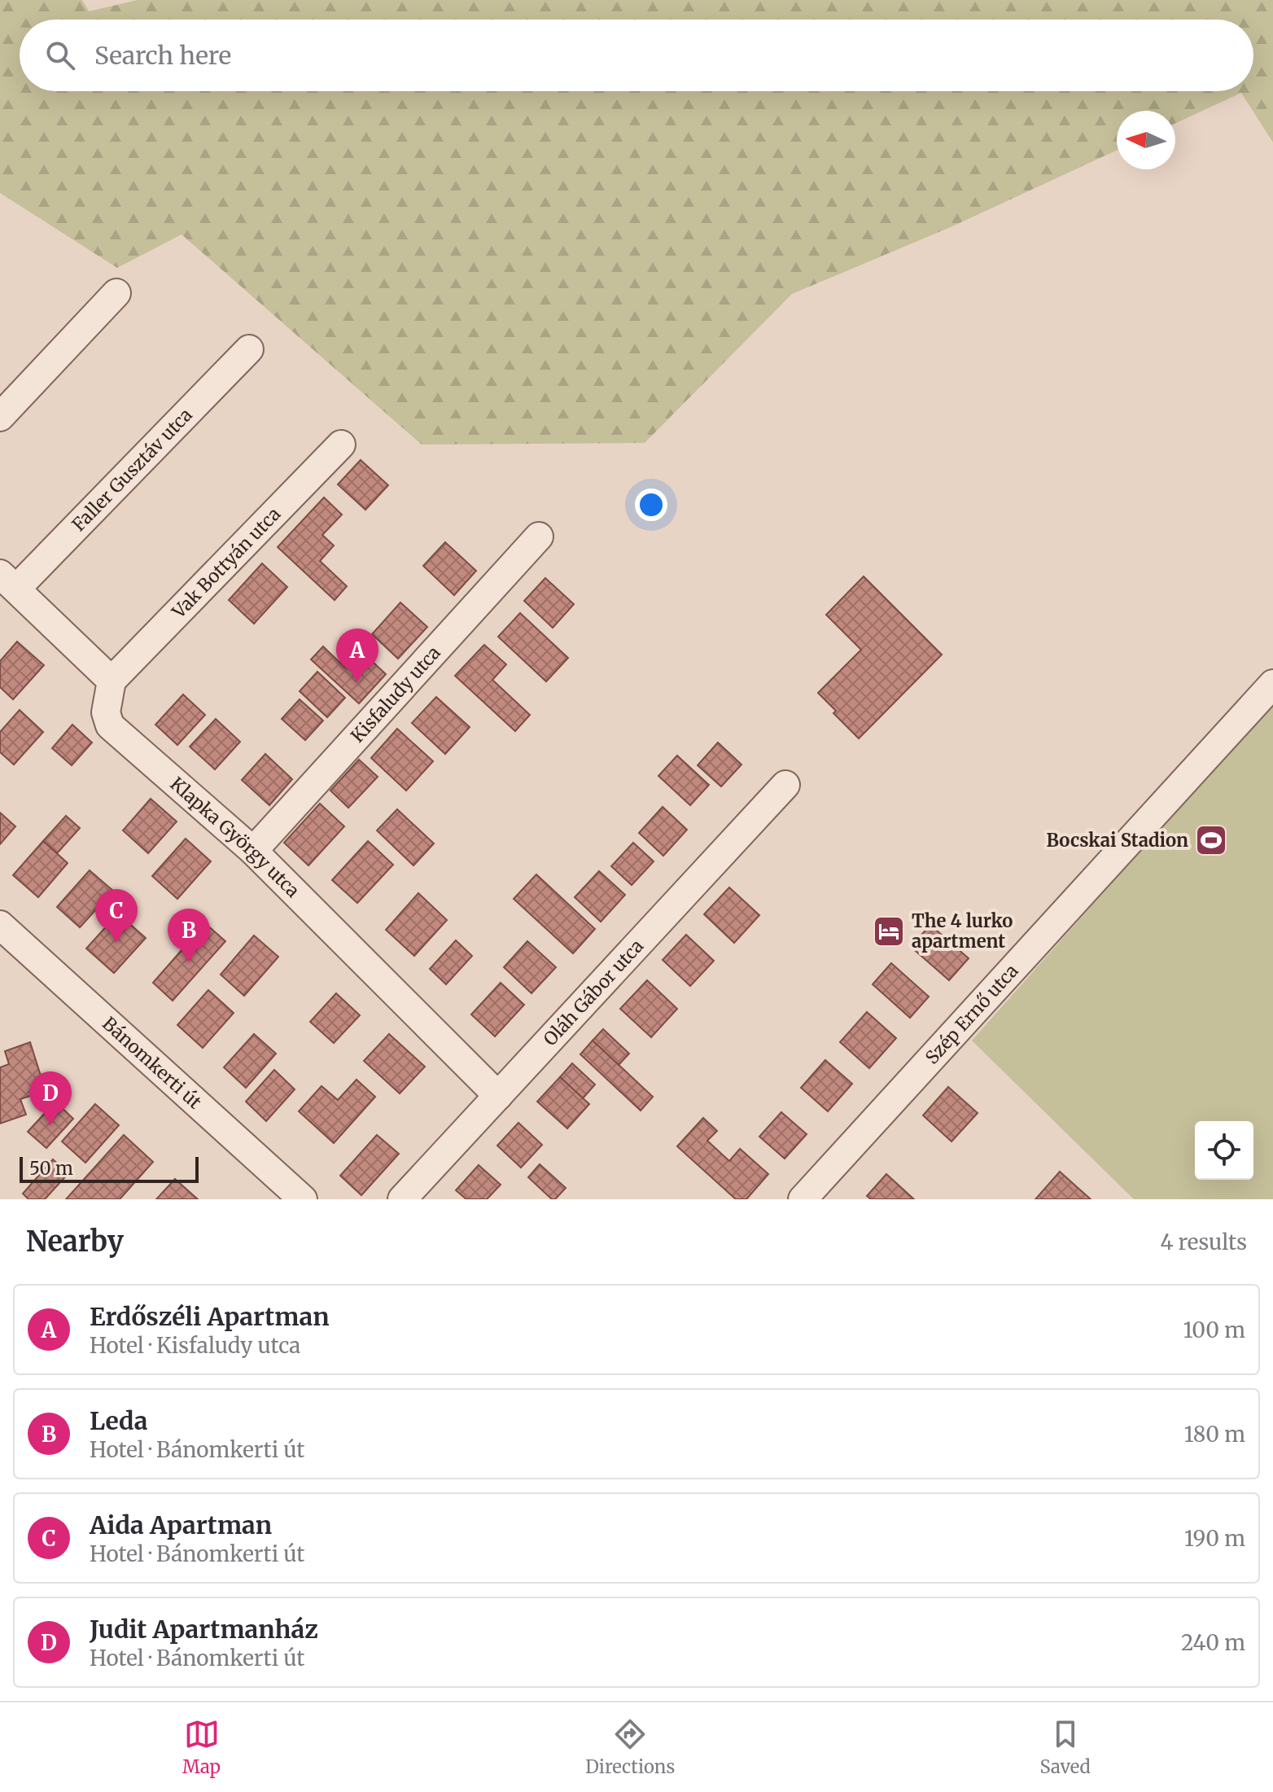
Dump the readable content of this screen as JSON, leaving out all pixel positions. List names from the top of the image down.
{
  "streets": {
    "street": [
      "Faller Gusztáv utca",
      "Vak Bottyán utca",
      "Kisfaludy utca",
      "Klapka György utca",
      "Oláh Gábor utca",
      "Szép Ernő utca",
      "Bánomkerti út"
    ]
  },
  "crossings": [
    ["Vak Bottyán utca", "Klapka György utca"],
    ["Kisfaludy utca", "Klapka György utca"],
    ["Klapka György utca", "Oláh Gábor utca"]
  ],
  "places": {
    "sports": ["Bocskai Stadion"],
    "hotel": ["The 4 lurko apartment"]
  },
  "scale_bar": "50 m",
  "north": "left",
  "page": {
    "search": "Search here",
    "pins": [
      "A",
      "C",
      "B",
      "D"
    ],
    "scale": "50 m",
    "heading": ["Nearby", "4 results"],
    "list": [
      {
        "mark": "A",
        "name": "Erdőszéli Apartman",
        "note": "Hotel · Kisfaludy utca",
        "value": "100 m"
      },
      {
        "mark": "B",
        "name": "Leda",
        "note": "Hotel · Bánomkerti út",
        "value": "180 m"
      },
      {
        "mark": "C",
        "name": "Aida Apartman",
        "note": "Hotel · Bánomkerti út",
        "value": "190 m"
      },
      {
        "mark": "D",
        "name": "Judit Apartmanház",
        "note": "Hotel · Bánomkerti út",
        "value": "240 m"
      }
    ],
    "nav": ["Map", "Directions", "Saved"]
  }
}
